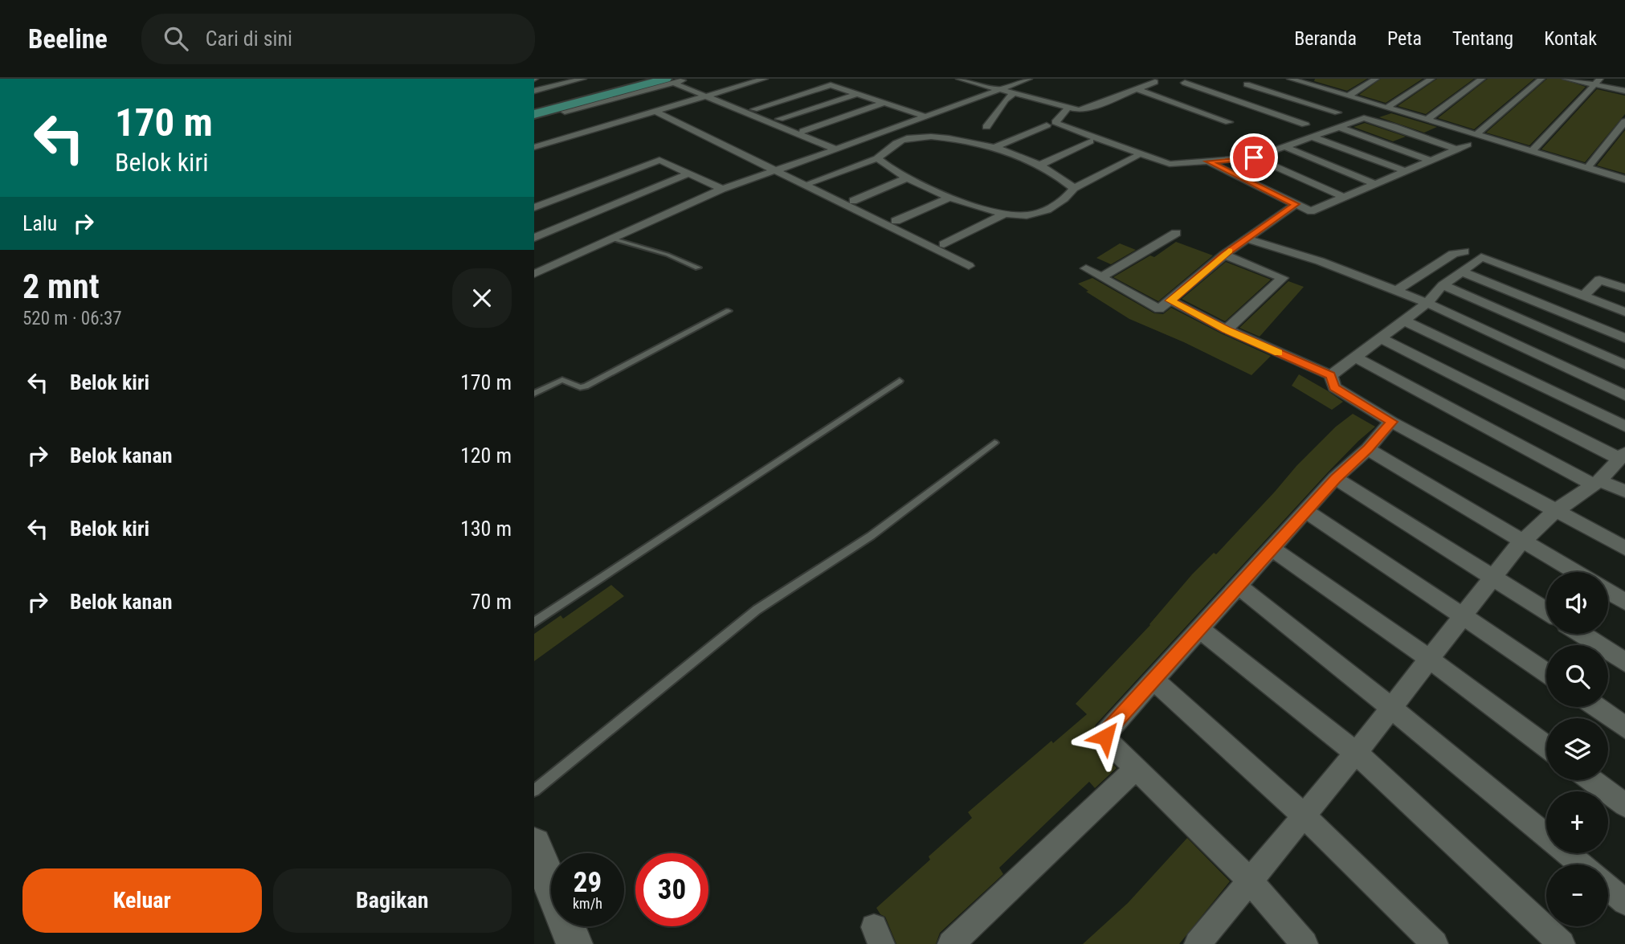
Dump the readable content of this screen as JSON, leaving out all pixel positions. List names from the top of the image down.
{
  "page": {
    "header": "Beeline",
    "search": "Cari di sini",
    "nav": [
      "Beranda",
      "Peta",
      "Tentang",
      "Kontak"
    ],
    "turn": ["170 m", "Belok kiri"],
    "then": "Lalu",
    "heading": ["2 mnt", "520 m · 06:37"],
    "list": [
      {
        "name": "Belok kiri",
        "value": "170 m"
      },
      {
        "name": "Belok kanan",
        "value": "120 m"
      },
      {
        "name": "Belok kiri",
        "value": "130 m"
      },
      {
        "name": "Belok kanan",
        "value": "70 m"
      }
    ],
    "map_buttons": ["+", "−"],
    "speed": "29 km/h",
    "limit": "30",
    "buttons": ["Keluar", "Bagikan"]
  }
}
